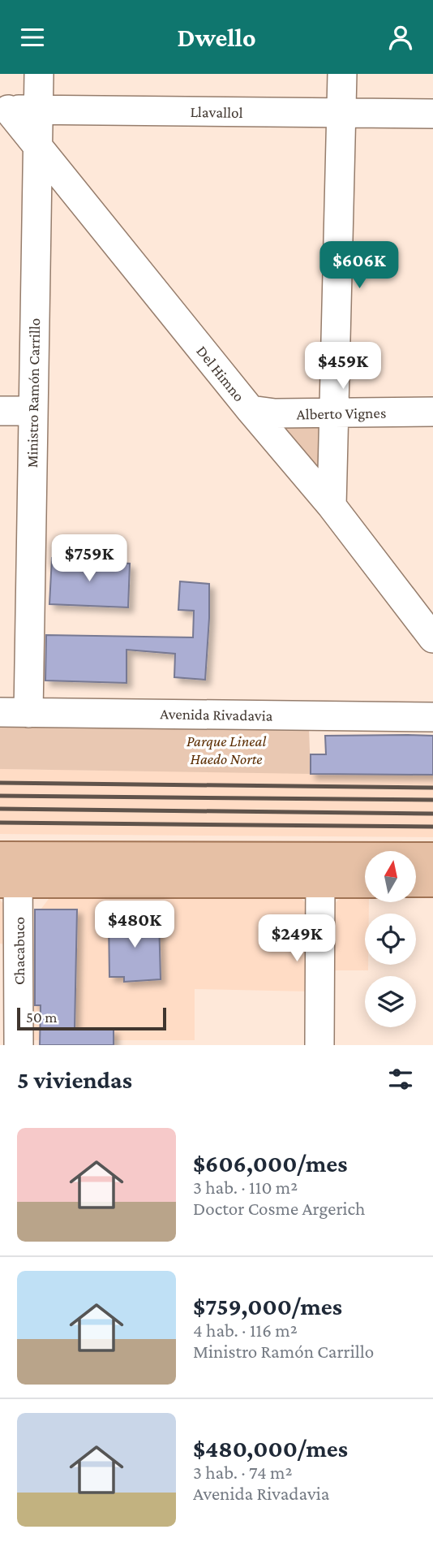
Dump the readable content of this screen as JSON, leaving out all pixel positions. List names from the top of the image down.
{
  "streets": {
    "street": [
      "Llavallol",
      "Del Himno",
      "Ministro Ramón Carrillo",
      "Alberto Vignes",
      "Avenida Rivadavia",
      "Chacabuco"
    ]
  },
  "crossings": [
    ["Llavallol", "Del Himno"],
    ["Llavallol", "Ministro Ramón Carrillo"],
    ["Del Himno", "Ministro Ramón Carrillo"],
    ["Del Himno", "Alberto Vignes"],
    ["Ministro Ramón Carrillo", "Avenida Rivadavia"]
  ],
  "parks": ["Parque Lineal Haedo Norte"],
  "scale_bar": "50 m",
  "north": "top",
  "page": {
    "header": "Dwello",
    "price": [
      "$606K",
      "$459K",
      "$759K",
      "$480K",
      "$249K"
    ],
    "scale": "50 m",
    "heading": "5 viviendas",
    "list": [
      {
        "name": "$606,000/mes",
        "note": "3 hab. · 110 m² · Doctor Cosme Argerich"
      },
      {
        "name": "$759,000/mes",
        "note": "4 hab. · 116 m² · Ministro Ramón Carrillo"
      },
      {
        "name": "$480,000/mes",
        "note": "3 hab. · 74 m² · Avenida Rivadavia"
      }
    ]
  }
}
